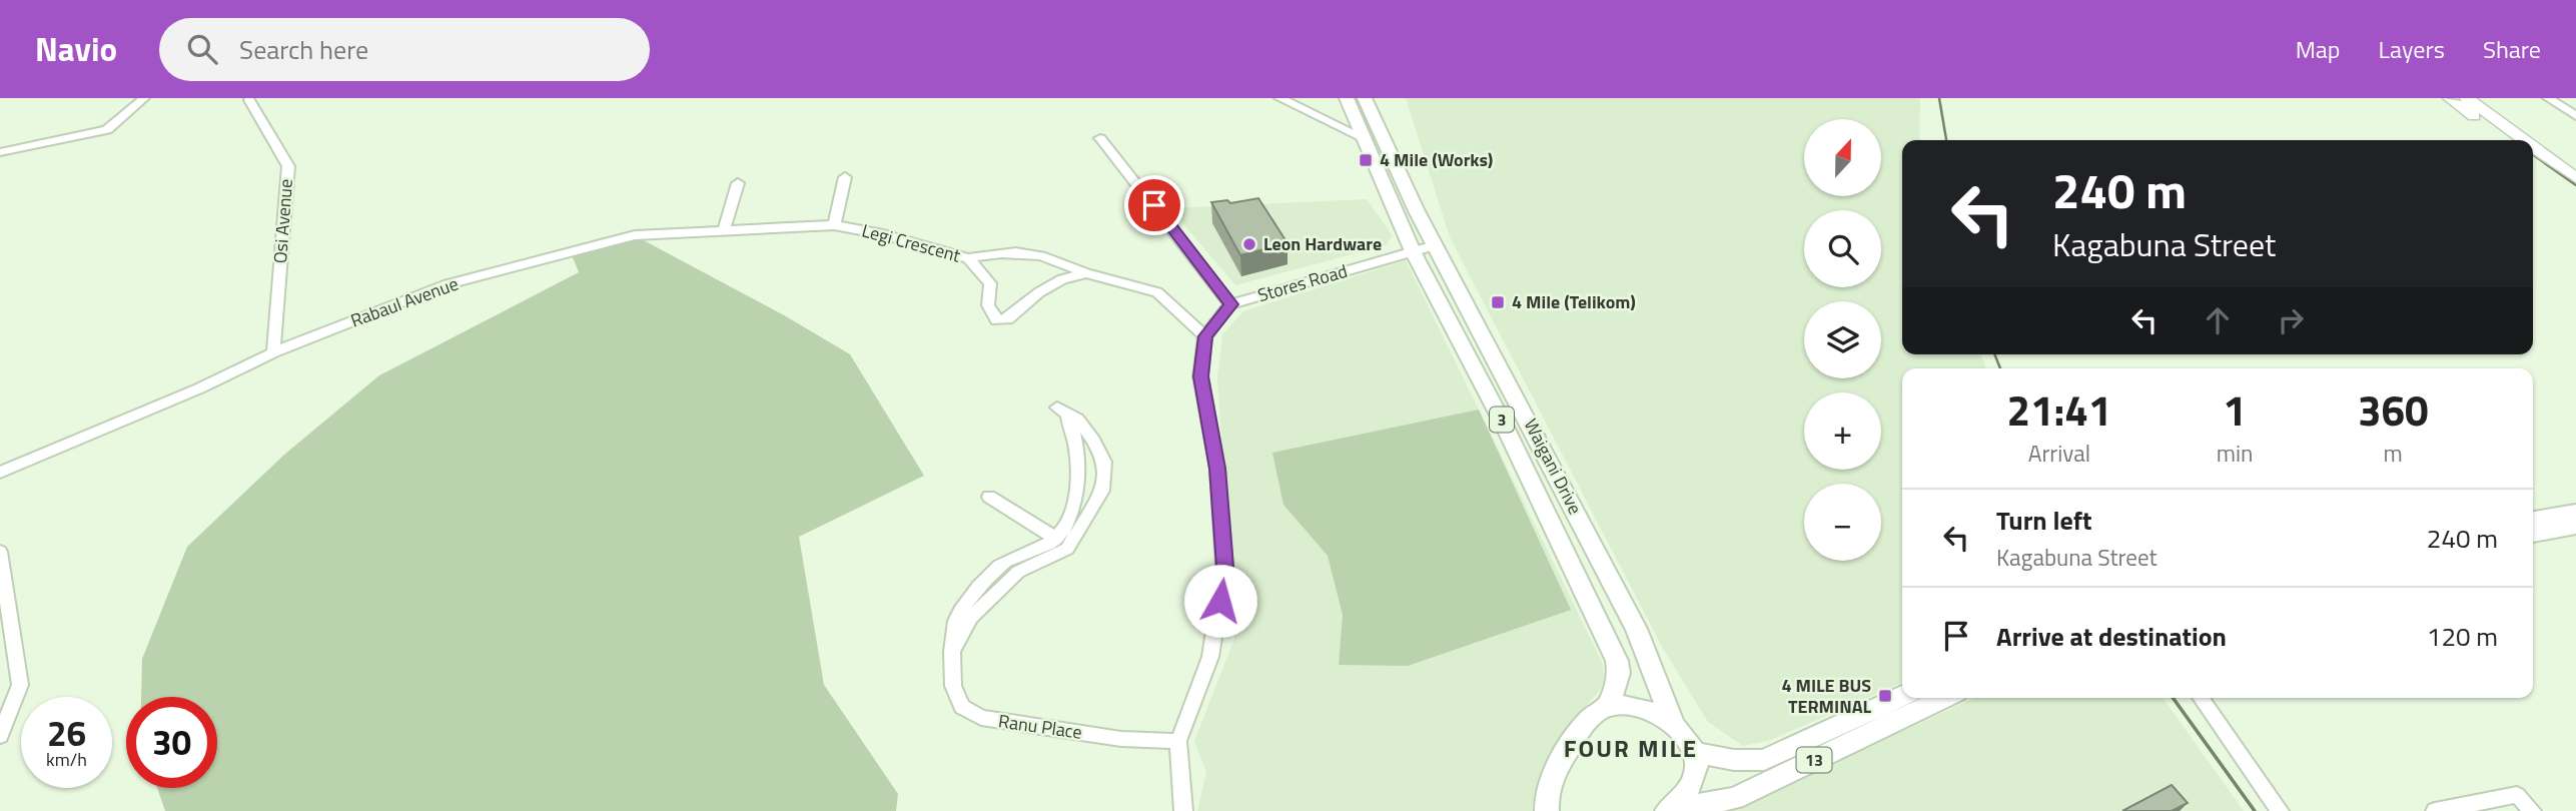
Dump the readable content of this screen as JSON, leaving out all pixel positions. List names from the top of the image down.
{
  "streets": {
    "highway": ["3", "Waigani Drive", "13"],
    "street": [
      "Osi Avenue",
      "Legi Crescent",
      "Stores Road",
      "Rabaul Avenue",
      "Ranu Place"
    ]
  },
  "crossings": [
    ["Osi Avenue", "Rabaul Avenue"],
    ["Legi Crescent", "Rabaul Avenue"],
    ["Stores Road", "Waigani Drive"],
    ["Waigani Drive", "13"]
  ],
  "districts": ["FOUR MILE"],
  "places": {
    "transit": ["4 Mile (Works)", "4 Mile (Telikom)", "4 MILE BUS TERMINAL"],
    "other": ["Leon Hardware"]
  },
  "north": "top",
  "page": {
    "header": "Navio",
    "search": "Search here",
    "nav": ["Map", "Layers", "Share"],
    "map_buttons": ["+", "−"],
    "turn": ["240 m", "Kagabuna Street"],
    "eta": [
      "21:41",
      "Arrival",
      "1",
      "min",
      "360",
      "m"
    ],
    "list": [
      {
        "name": "Turn left",
        "note": "Kagabuna Street",
        "value": "240 m"
      },
      {
        "name": "Arrive at destination",
        "value": "120 m"
      }
    ],
    "speed": "26 km/h",
    "limit": "30"
  }
}
